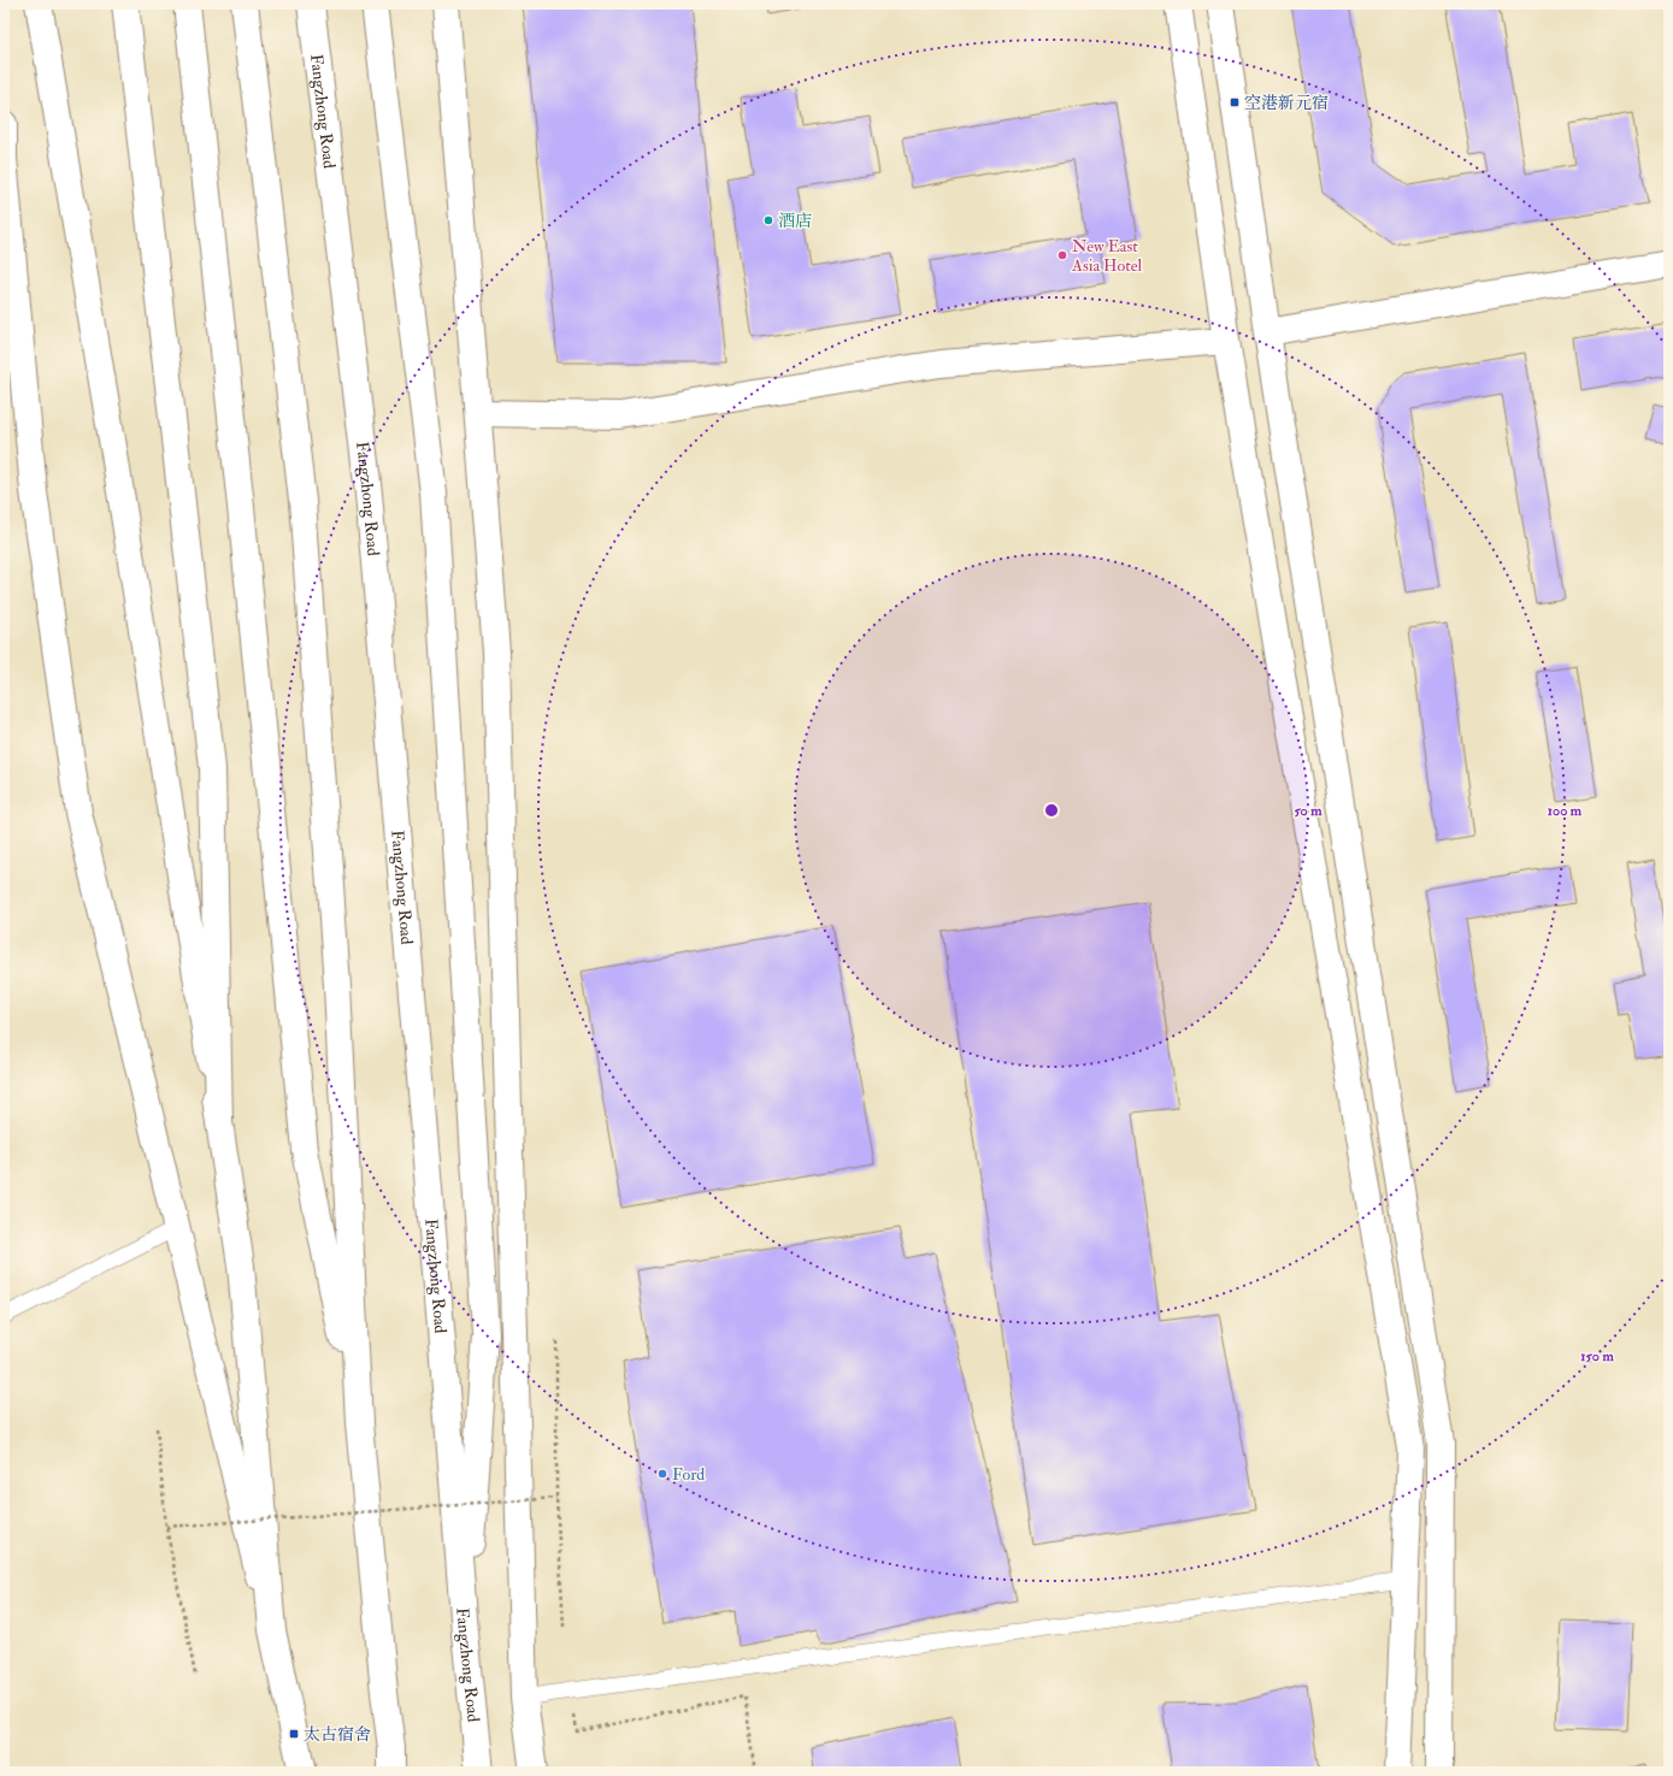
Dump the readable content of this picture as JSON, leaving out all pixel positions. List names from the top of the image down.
{
  "streets": {
    "main road": ["Fangzhong Road"]
  },
  "places": {
    "transit": ["空港新元宿", "太古宿舍"],
    "other": ["酒店", "New East Asia Hotel", "Ford"]
  },
  "rings": ["50 m", "100 m", "150 m"]
}
